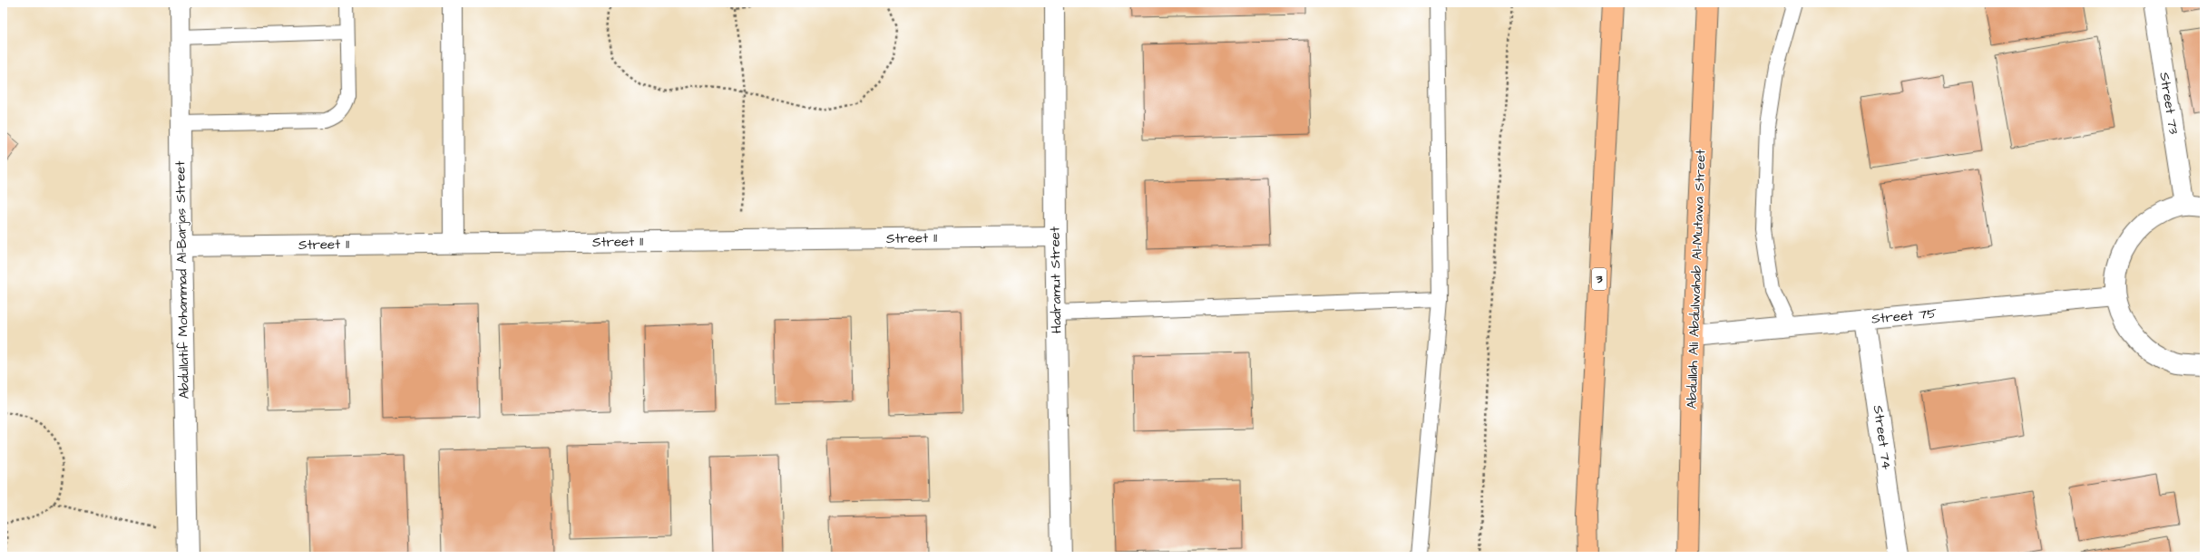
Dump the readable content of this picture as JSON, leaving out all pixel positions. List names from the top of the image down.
{
  "streets": {
    "main road": ["3", "Abdullah Ali Abdulwahab Al-Mutawa Street"],
    "street": [
      "Street 73",
      "Street 11",
      "Abdullatif Mohammad Al-Barjas Street",
      "Hadramut Street",
      "Street 75",
      "Street 74"
    ]
  },
  "crossings": [
    ["Street 11", "Abdullatif Mohammad Al-Barjas Street"],
    ["Street 11", "Hadramut Street"],
    ["Abdullah Ali Abdulwahab Al-Mutawa Street", "Street 75"],
    ["Street 75", "Street 74"]
  ]
}
